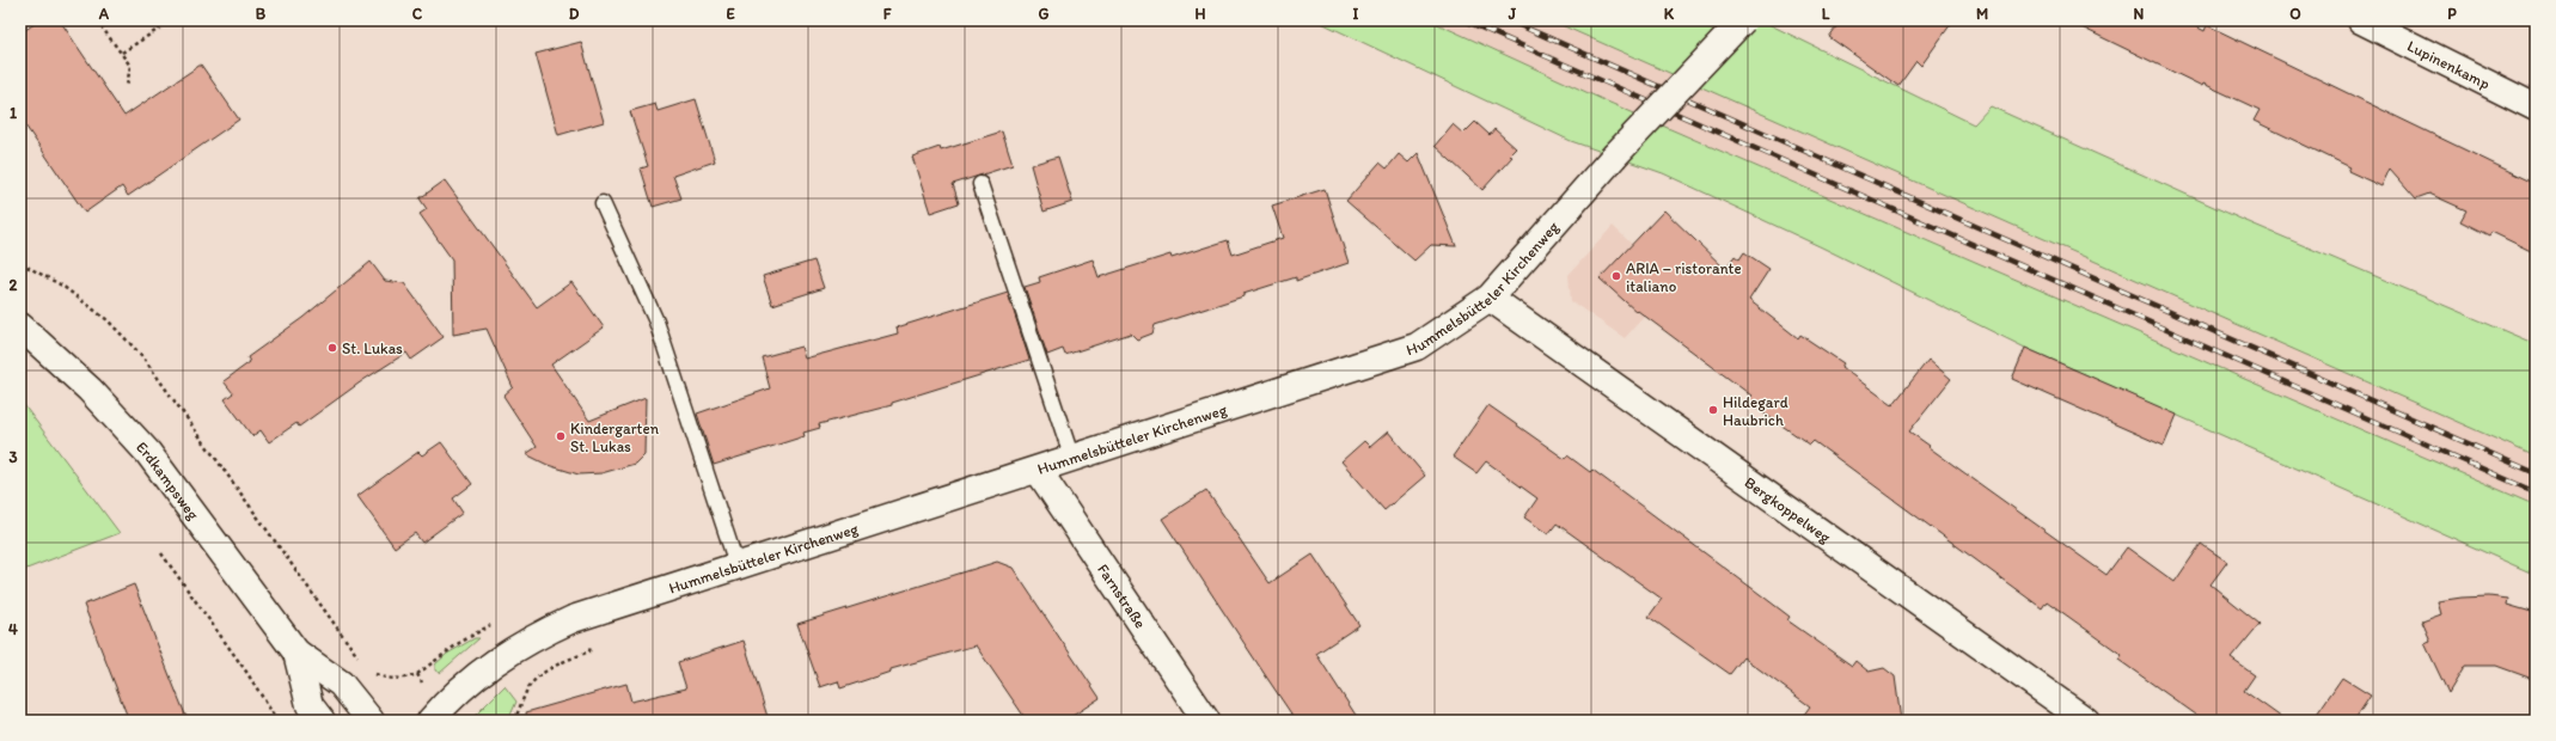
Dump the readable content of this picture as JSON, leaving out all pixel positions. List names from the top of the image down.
{
  "streets": {
    "street": [
      "Lupinenkamp",
      "Hummelsbütteler Kirchenweg",
      "Erdkampsweg",
      "Bergkoppelweg",
      "Farnstraße"
    ]
  },
  "crossings": [
    ["Hummelsbütteler Kirchenweg", "Bergkoppelweg"],
    ["Hummelsbütteler Kirchenweg", "Farnstraße"]
  ],
  "places": [
    "ARIA – ristorante italiano",
    "St. Lukas",
    "Hildegard Haubrich",
    "Kindergarten St. Lukas"
  ],
  "grid": {
    "columns": [
      "A",
      "B",
      "C",
      "D",
      "E",
      "F",
      "G",
      "H",
      "I",
      "J",
      "K",
      "L",
      "M",
      "N",
      "O",
      "P"
    ],
    "rows": [
      "1",
      "2",
      "3",
      "4"
    ]
  }
}
